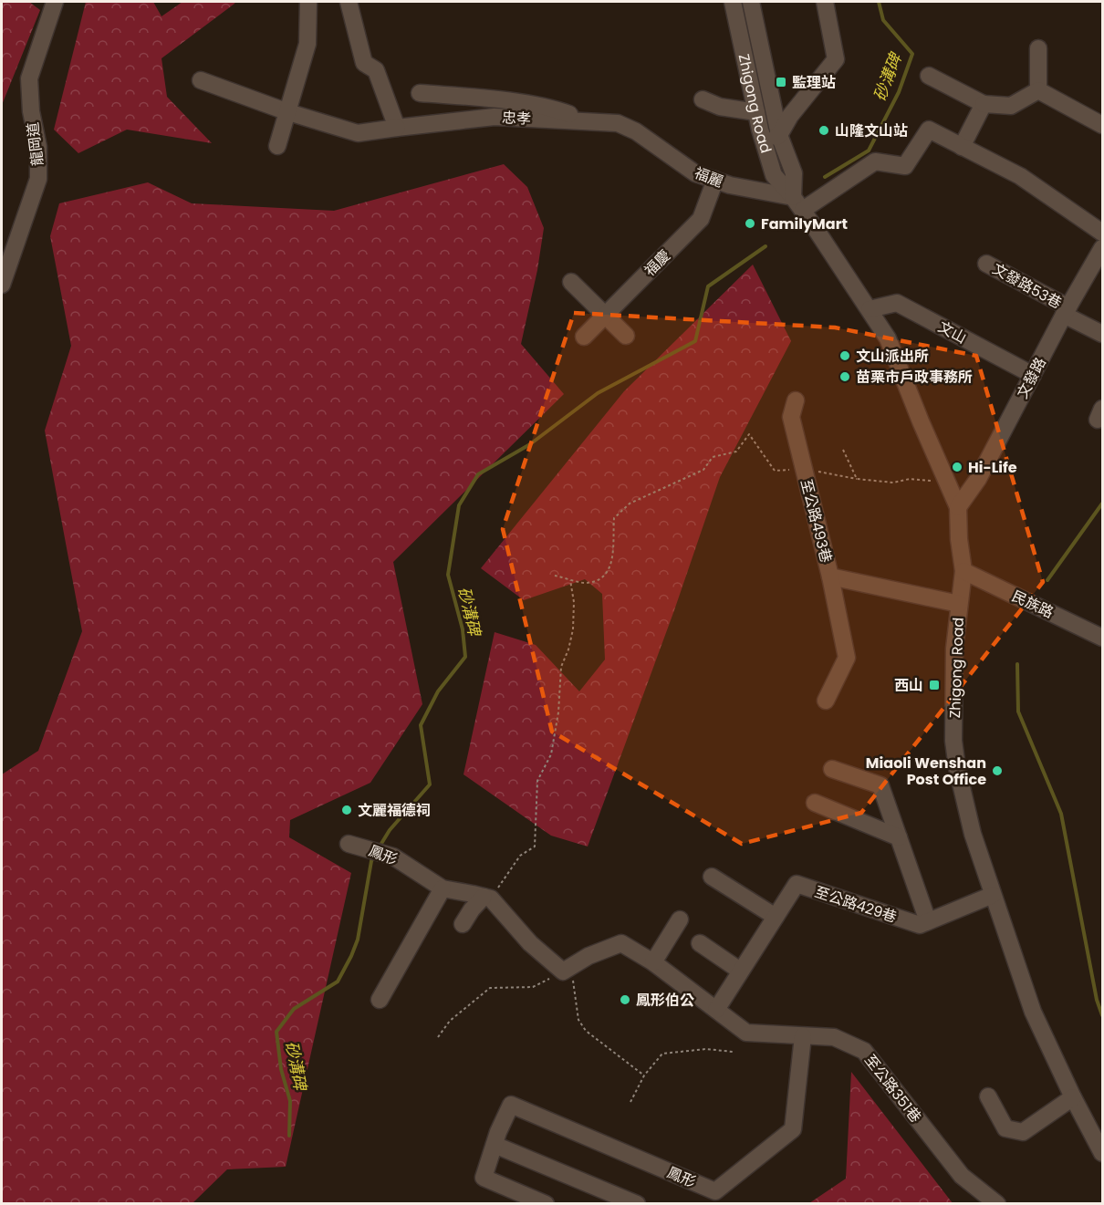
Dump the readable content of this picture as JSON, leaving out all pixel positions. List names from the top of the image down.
{
  "streets": {
    "street": [
      "Zhigong Road",
      "忠孝",
      "龍岡道",
      "福麗",
      "福慶",
      "文發路53巷",
      "文山",
      "文發路",
      "至公路493巷",
      "民族路",
      "鳳形",
      "至公路429巷",
      "至公路351巷"
    ]
  },
  "crossings": [
    ["Zhigong Road", "福麗"],
    ["Zhigong Road", "文山"],
    ["Zhigong Road", "文發路"],
    ["Zhigong Road", "至公路493巷"],
    ["Zhigong Road", "民族路"],
    ["Zhigong Road", "至公路429巷"],
    ["忠孝", "福麗"],
    ["福麗", "福慶"],
    ["文發路53巷", "文發路"],
    ["文山", "文發路"],
    ["鳳形", "至公路351巷"],
    ["至公路429巷", "至公路351巷"]
  ],
  "water": ["砂溝碑"],
  "places": {
    "transit": ["監理站", "西山"],
    "other": [
      "山隆文山站",
      "FamilyMart",
      "文山派出所",
      "苗栗市戶政事務所",
      "Hi-Life",
      "Miaoli Wenshan Post Office",
      "文麗福德祠",
      "鳳形伯公"
    ]
  }
}
